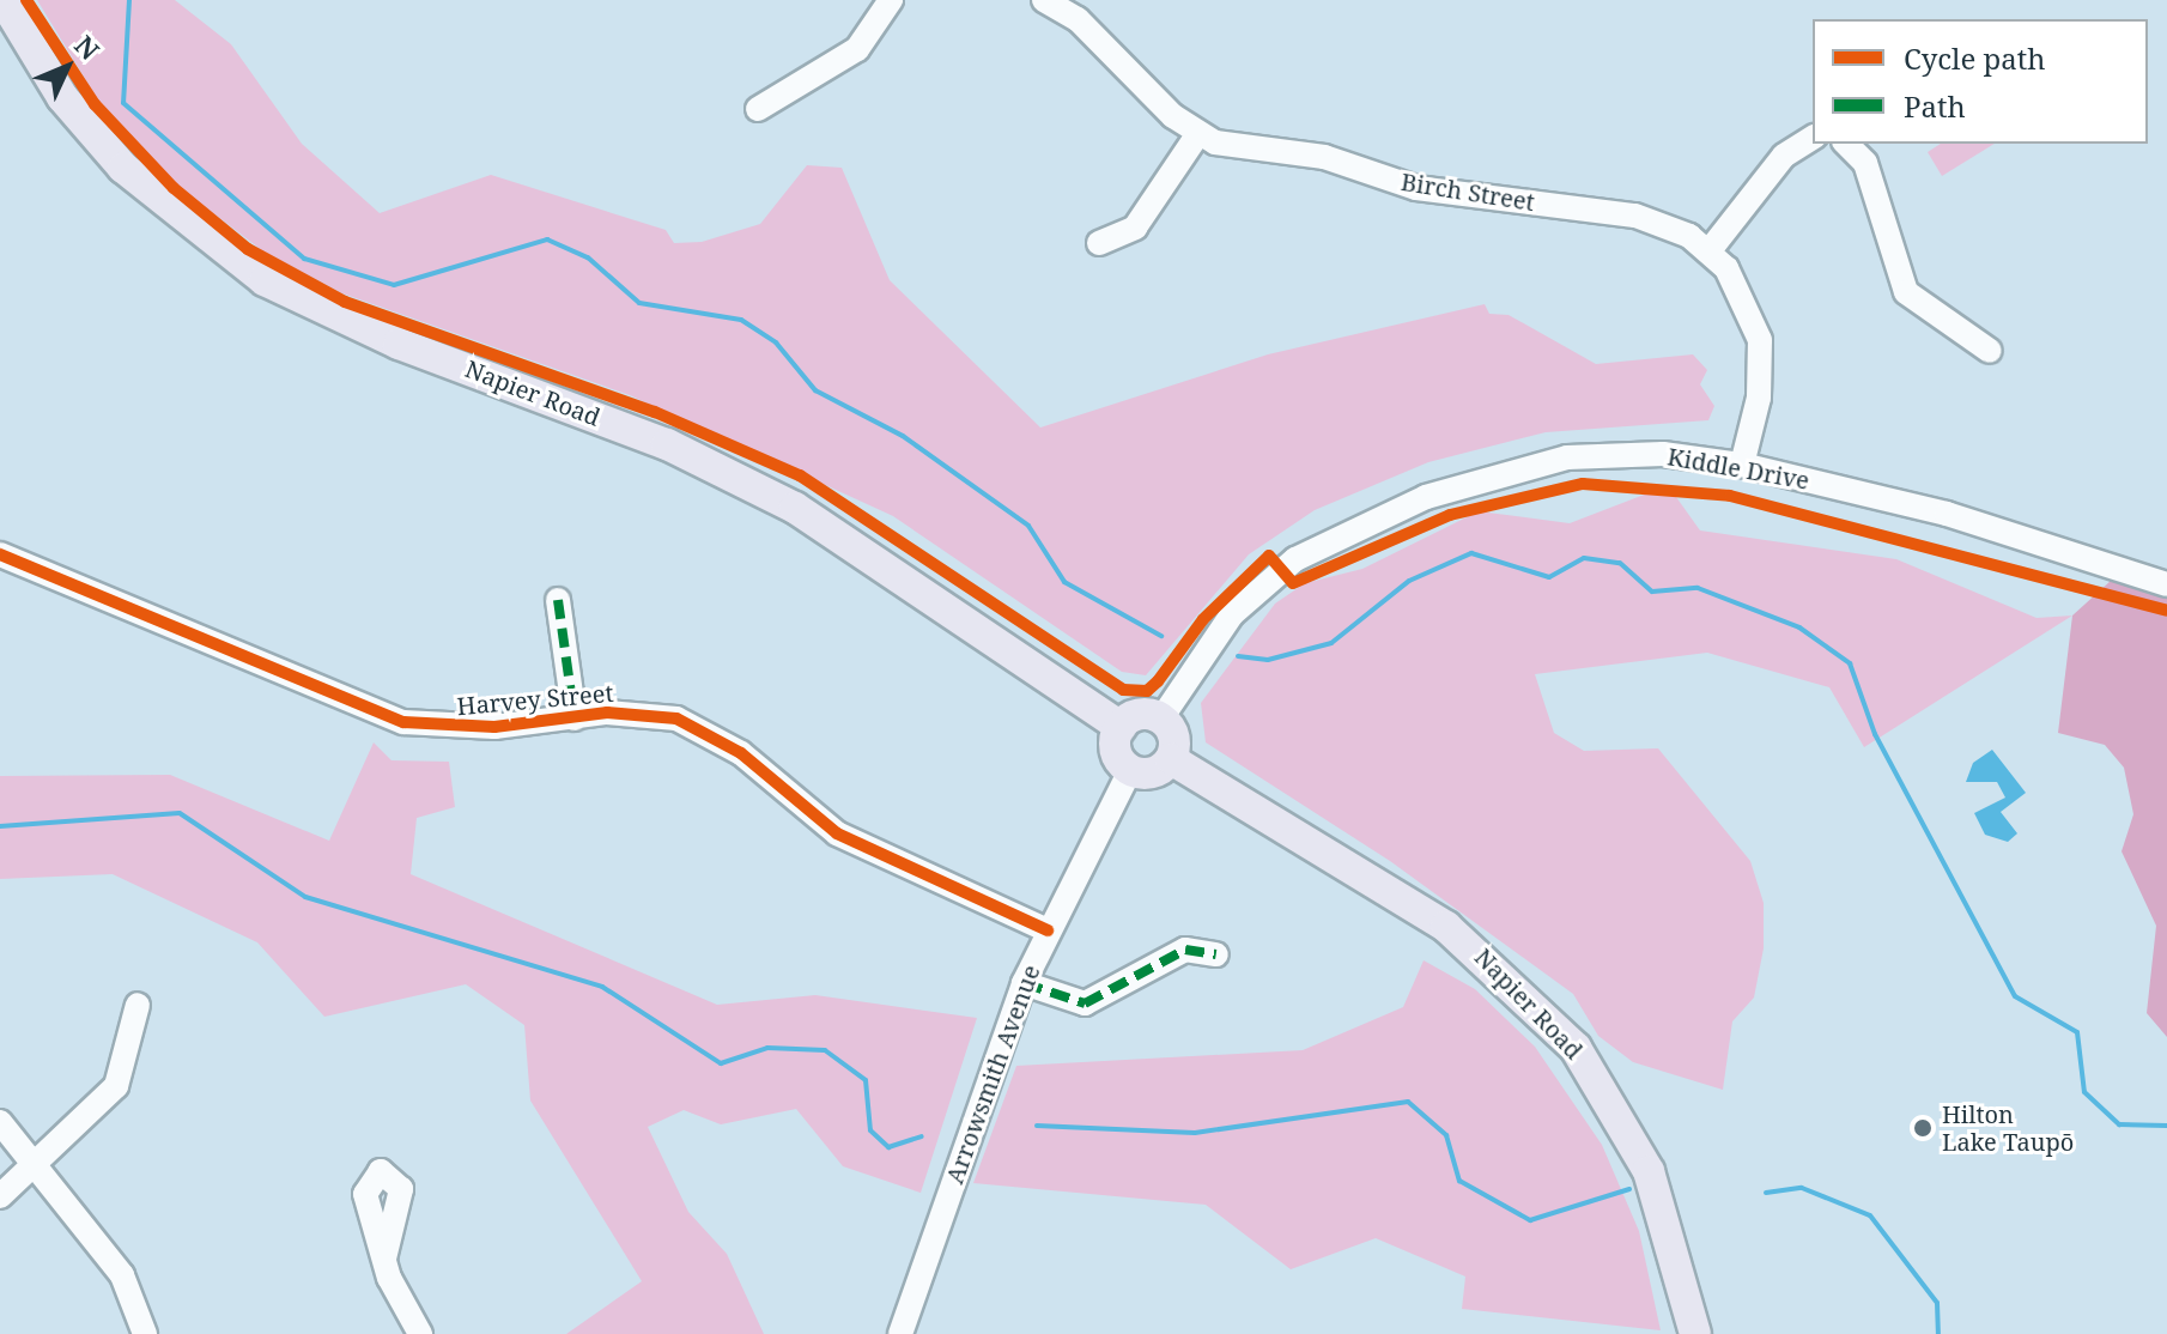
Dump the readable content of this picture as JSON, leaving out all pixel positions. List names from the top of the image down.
{
  "streets": {
    "main road": ["Napier Road"],
    "street": [
      "Birch Street",
      "Kiddle Drive",
      "Harvey Street",
      "Arrowsmith Avenue"
    ]
  },
  "crossings": [
    ["Birch Street", "Kiddle Drive"],
    ["Napier Road", "Kiddle Drive"],
    ["Napier Road", "Arrowsmith Avenue"],
    ["Kiddle Drive", "Arrowsmith Avenue"],
    ["Harvey Street", "Arrowsmith Avenue"]
  ],
  "places": ["Hilton Lake Taupō"],
  "legend": ["Cycle path", "Path"],
  "north": "top right"
}
